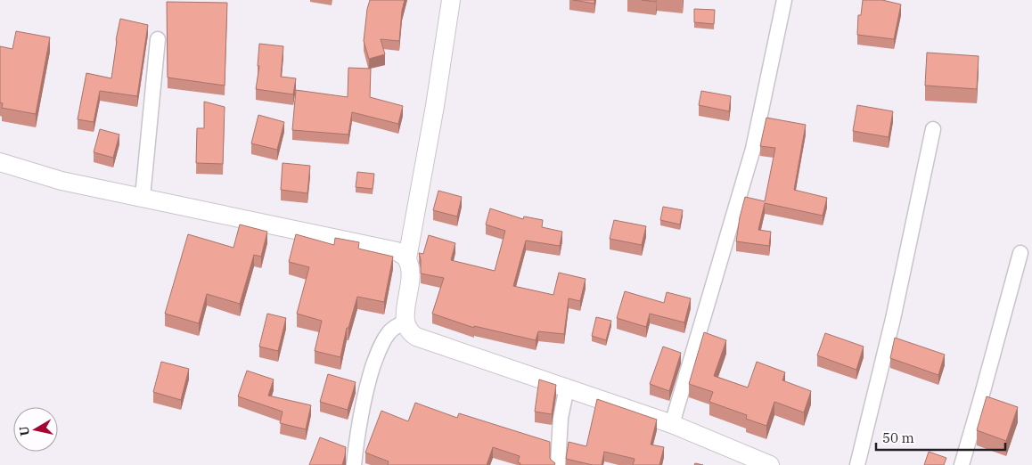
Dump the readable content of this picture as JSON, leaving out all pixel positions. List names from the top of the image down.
{
  "scale_bar": "50 m",
  "north": "left"
}
